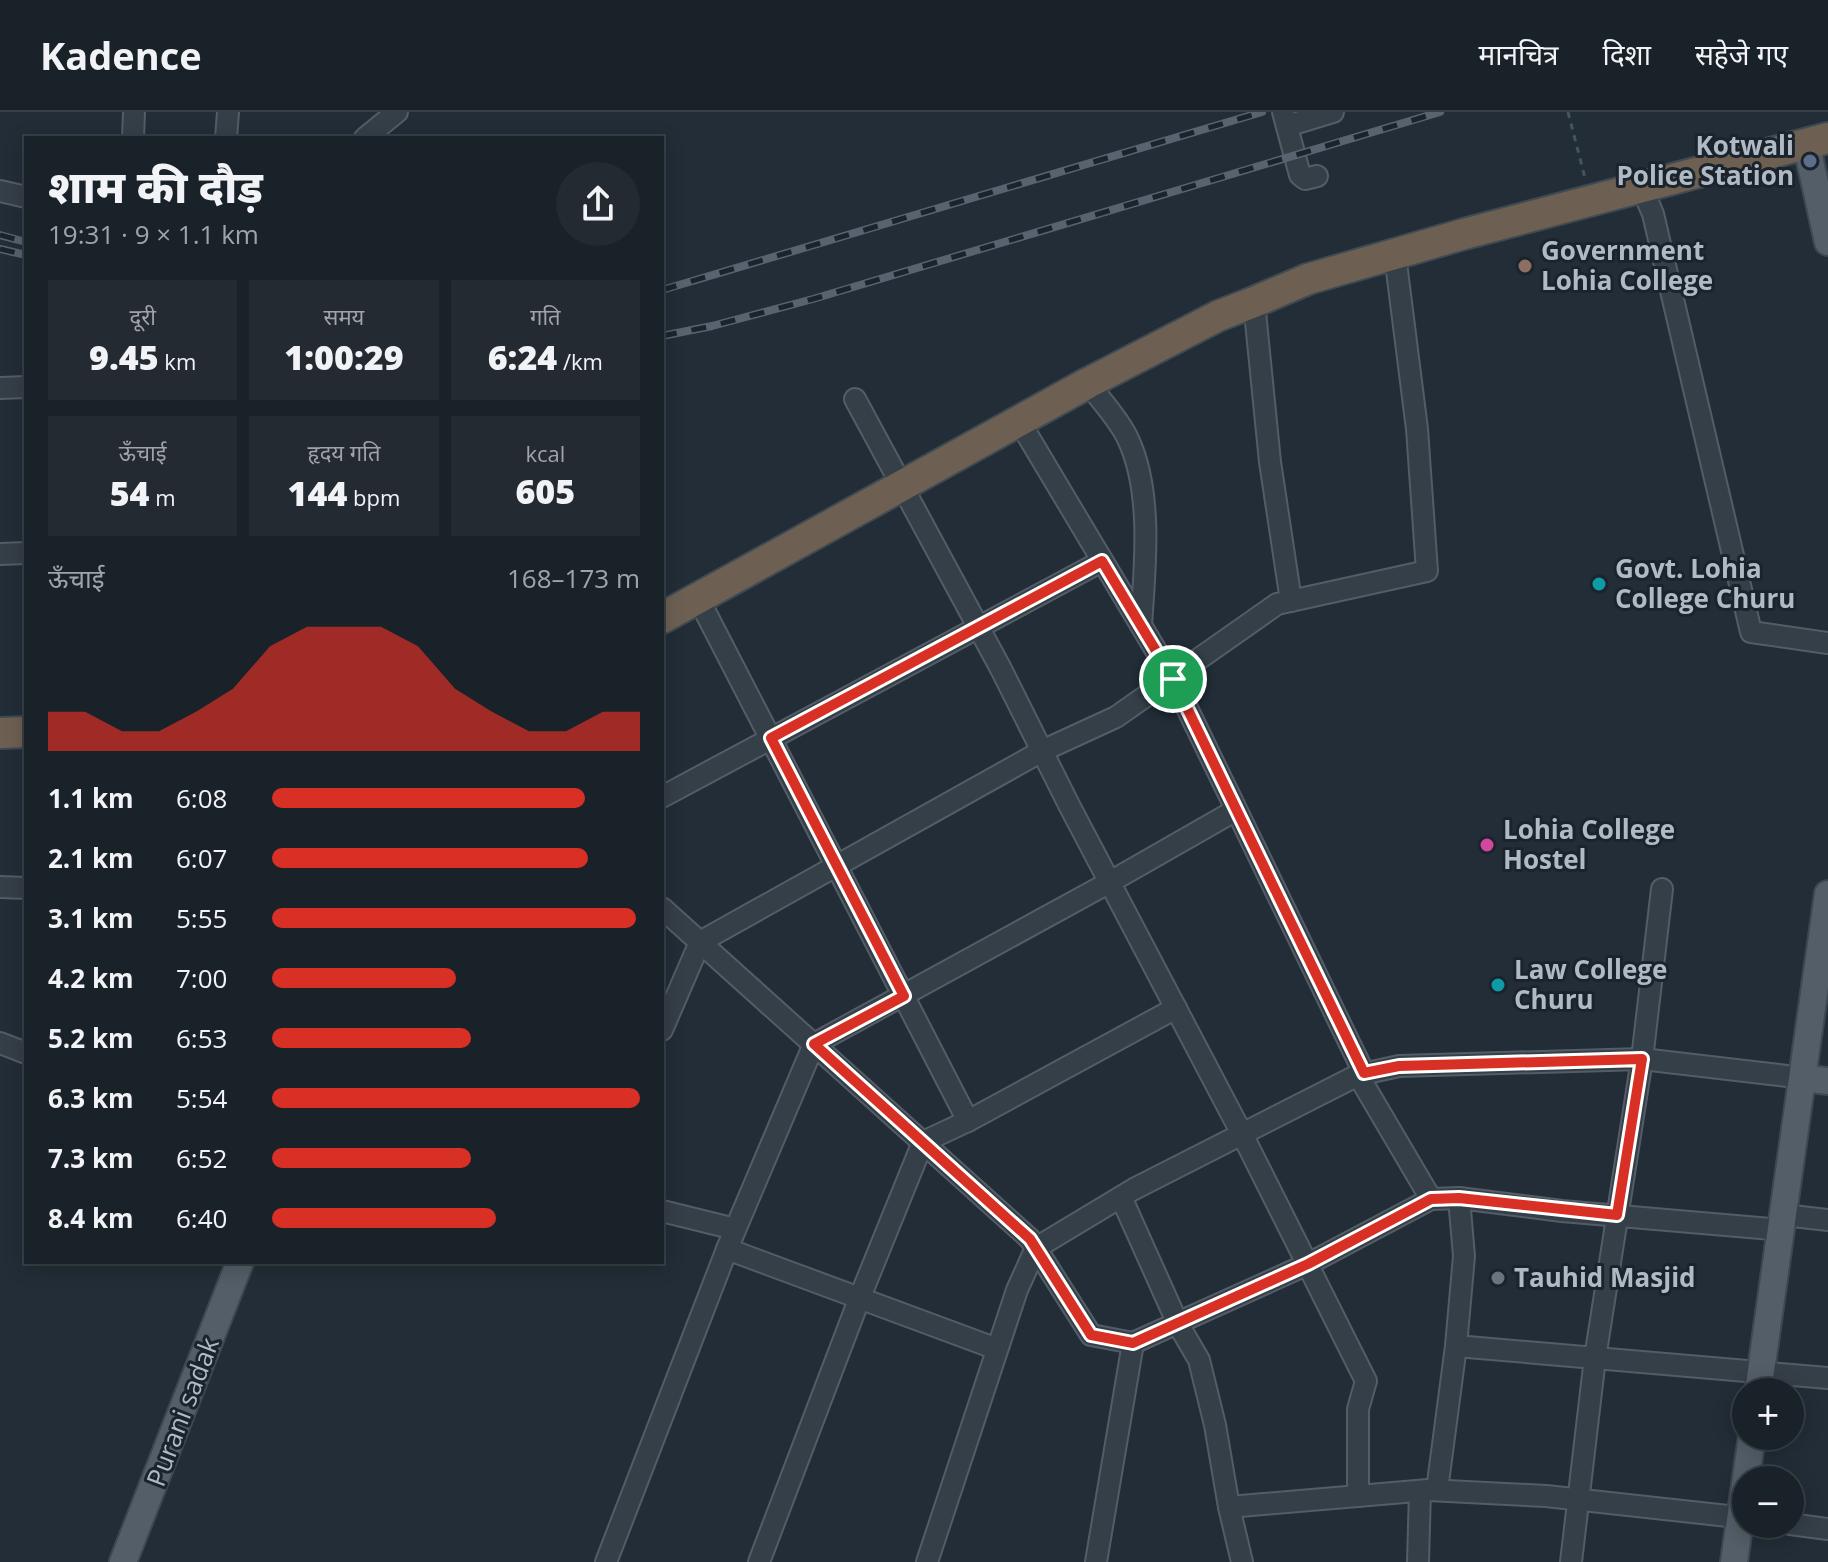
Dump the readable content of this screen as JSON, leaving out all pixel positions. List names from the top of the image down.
{
  "streets": {
    "main road": ["Purani sadak"]
  },
  "places": [
    "Kotwali Police Station",
    "Government Lohia College",
    "Govt. Lohia College Churu",
    "Lohia College Hostel",
    "Law College Churu",
    "Tauhid Masjid"
  ],
  "page": {
    "header": "Kadence",
    "nav": ["मानचित्र", "दिशा", "सहेजे गए"],
    "heading": ["शाम की दौड़", "19:31 · 9 × 1.1 km"],
    "stats": [
      ["दूरी", "9.45 km"],
      ["समय", "1:00:29"],
      ["गति", "6:24 /km"],
      ["ऊँचाई", "54 m"],
      ["हृदय गति", "144 bpm"],
      ["kcal", "605"]
    ],
    "chart": ["ऊँचाई", "168–173 m"],
    "list": [
      {
        "name": "1.1 km",
        "note": "6:08"
      },
      {
        "name": "2.1 km",
        "note": "6:07"
      },
      {
        "name": "3.1 km",
        "note": "5:55"
      },
      {
        "name": "4.2 km",
        "note": "7:00"
      },
      {
        "name": "5.2 km",
        "note": "6:53"
      },
      {
        "name": "6.3 km",
        "note": "5:54"
      },
      {
        "name": "7.3 km",
        "note": "6:52"
      },
      {
        "name": "8.4 km",
        "note": "6:40"
      }
    ],
    "map_buttons": ["+", "−"]
  }
}
